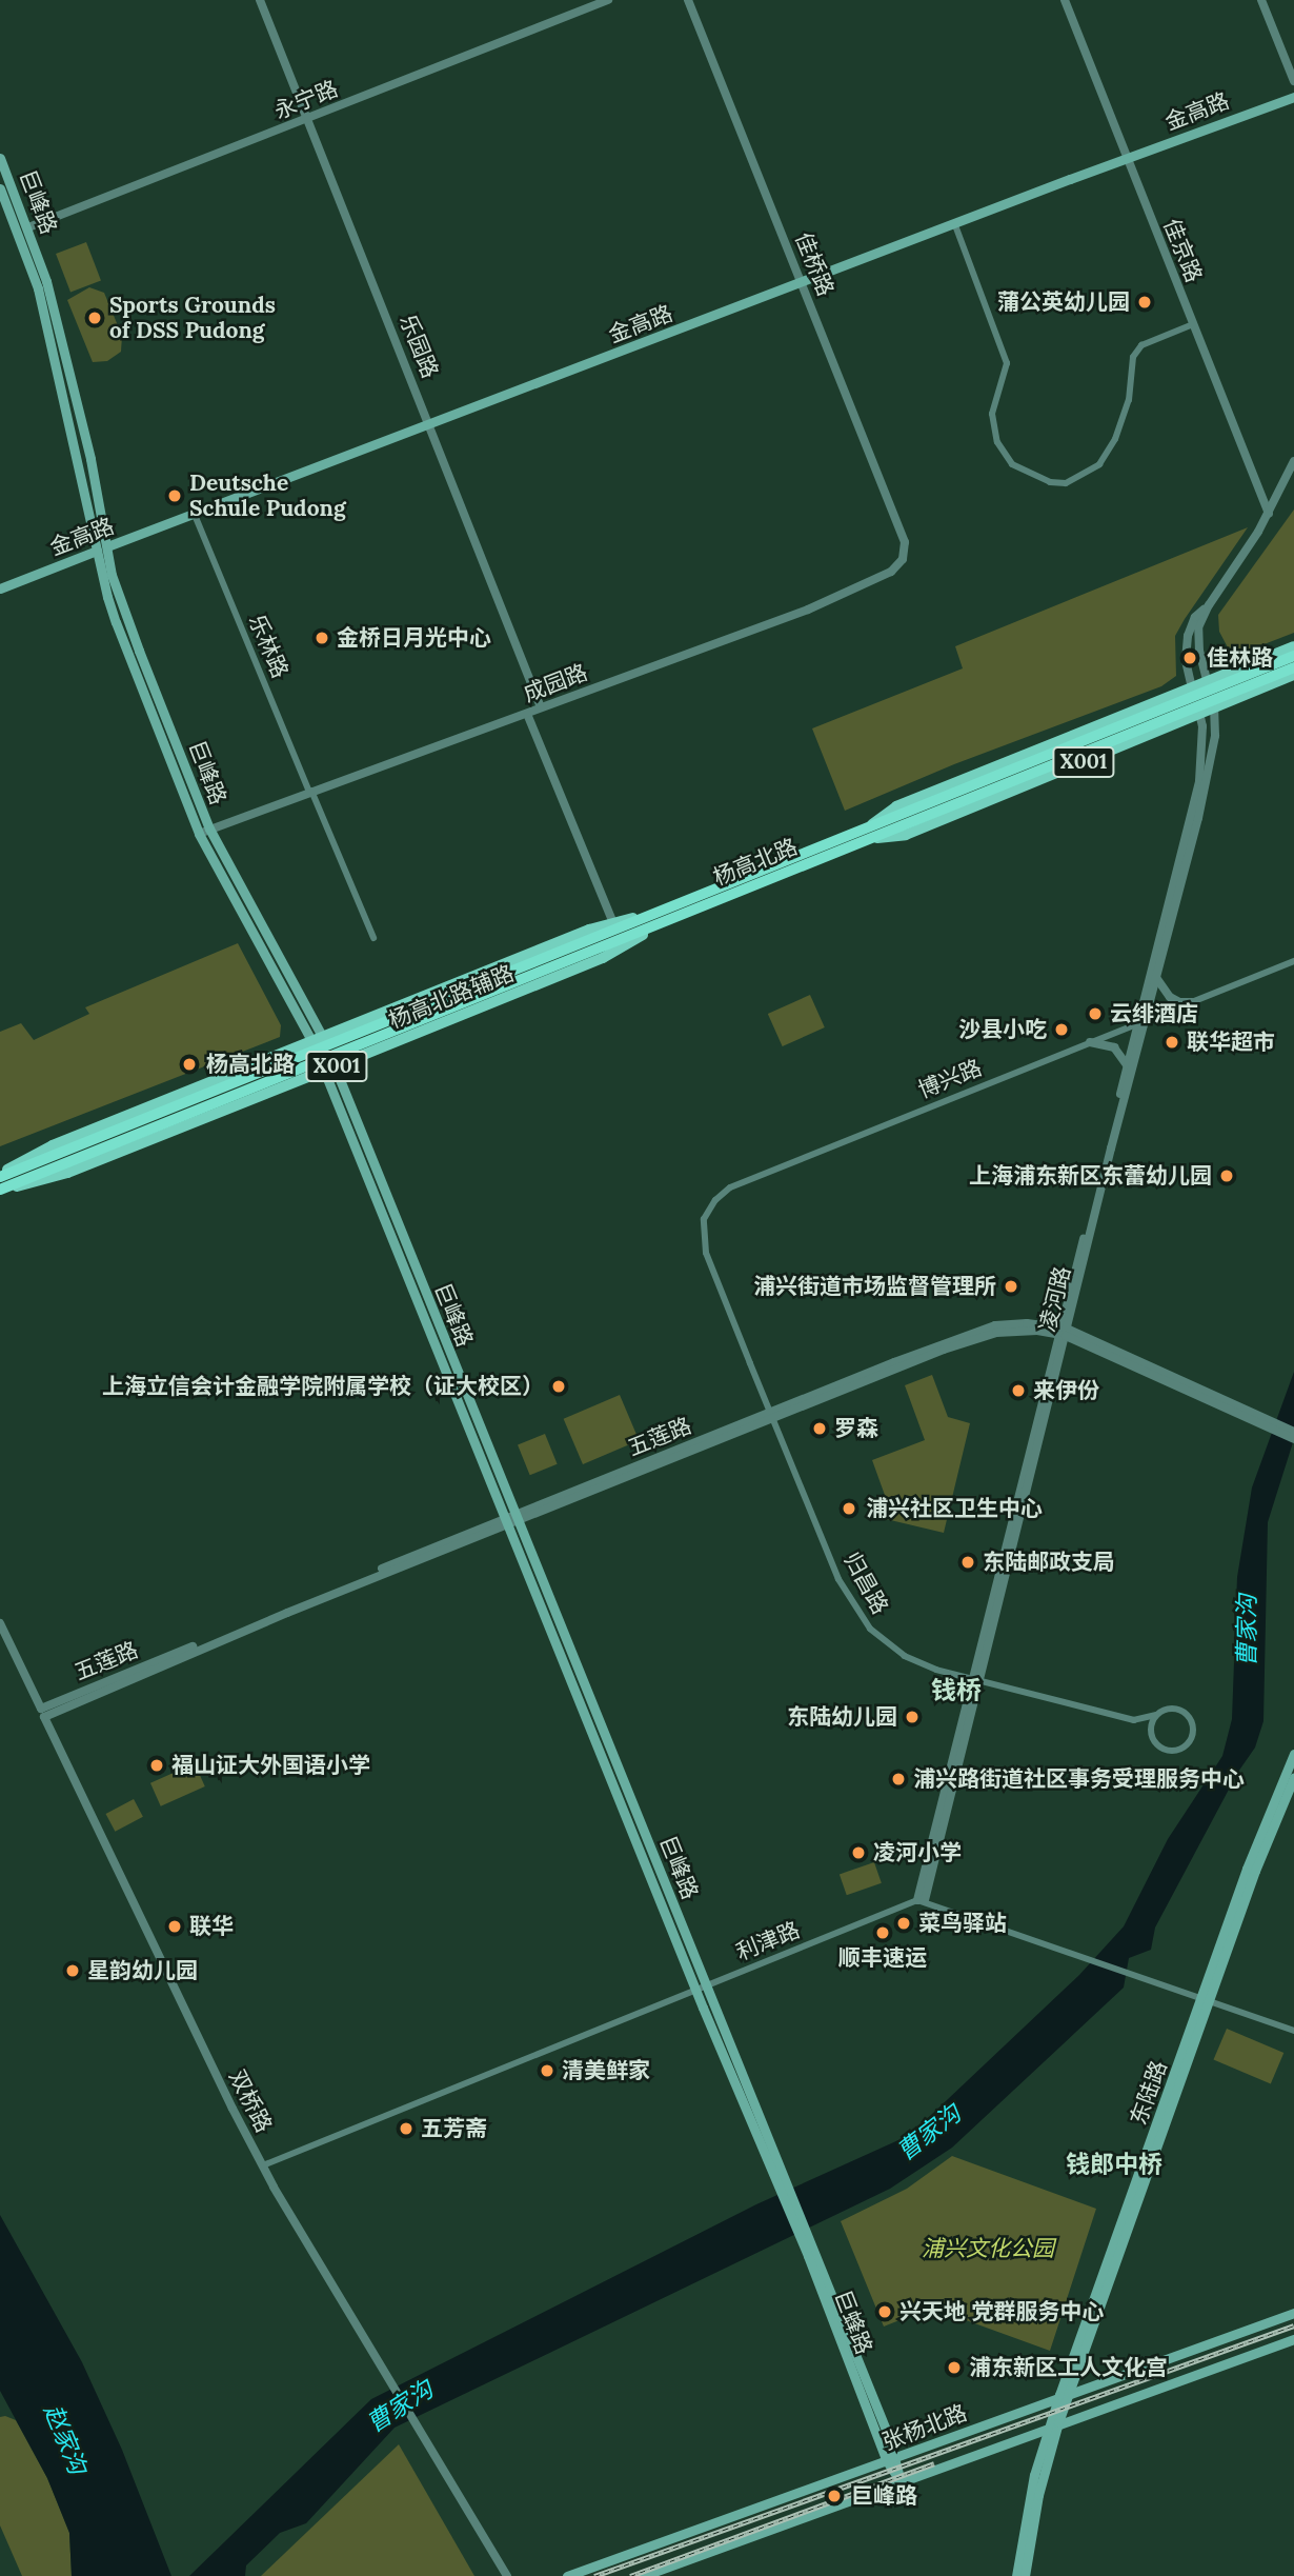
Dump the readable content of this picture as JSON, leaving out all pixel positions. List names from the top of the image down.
{
  "streets": {
    "highway": ["X001", "杨高北路"],
    "main road": [
      "金高路",
      "巨峰路",
      "杨高北路辅路",
      "东陆路",
      "张杨北路"
    ],
    "street": [
      "永宁路",
      "佳京路",
      "佳桥路",
      "乐园路",
      "乐林路",
      "成园路",
      "博兴路",
      "凌河路",
      "五莲路",
      "归昌路",
      "利津路",
      "双桥路"
    ]
  },
  "crossings": [
    ["永宁路", "巨峰路"],
    ["永宁路", "乐园路"],
    ["金高路", "巨峰路"],
    ["金高路", "佳京路"],
    ["金高路", "佳桥路"],
    ["金高路", "乐园路"],
    ["金高路", "乐林路"],
    ["巨峰路", "成园路"],
    ["巨峰路", "杨高北路辅路"],
    ["巨峰路", "五莲路"],
    ["巨峰路", "利津路"],
    ["巨峰路", "张杨北路"],
    ["佳桥路", "成园路"],
    ["乐园路", "成园路"],
    ["乐林路", "成园路"],
    ["杨高北路", "杨高北路辅路"],
    ["杨高北路", "凌河路"],
    ["博兴路", "凌河路"],
    ["博兴路", "归昌路"],
    ["凌河路", "五莲路"],
    ["凌河路", "归昌路"],
    ["凌河路", "利津路"],
    ["五莲路", "归昌路"],
    ["五莲路", "双桥路"],
    ["利津路", "双桥路"],
    ["东陆路", "张杨北路"]
  ],
  "districts": ["钱桥", "钱郎中桥"],
  "water": ["曹家沟", "赵家沟"],
  "parks": ["浦兴文化公园"],
  "places": [
    "蒲公英幼儿园",
    "Sports Grounds of DSS Pudong",
    "Deutsche Schule Pudong",
    "金桥日月光中心",
    "佳林路",
    "云绯酒店",
    "沙县小吃",
    "联华超市",
    "杨高北路",
    "上海浦东新区东蕾幼儿园",
    "浦兴街道市场监督管理所",
    "上海立信会计金融学院附属学校（证大校区）",
    "来伊份",
    "罗森",
    "浦兴社区卫生中心",
    "东陆邮政支局",
    "东陆幼儿园",
    "福山证大外国语小学",
    "浦兴路街道社区事务受理服务中心",
    "凌河小学",
    "菜鸟驿站",
    "联华",
    "顺丰速运",
    "星韵幼儿园",
    "清美鲜家",
    "五芳斋",
    "兴天地 党群服务中心",
    "浦东新区工人文化宫",
    "巨峰路"
  ]
}
